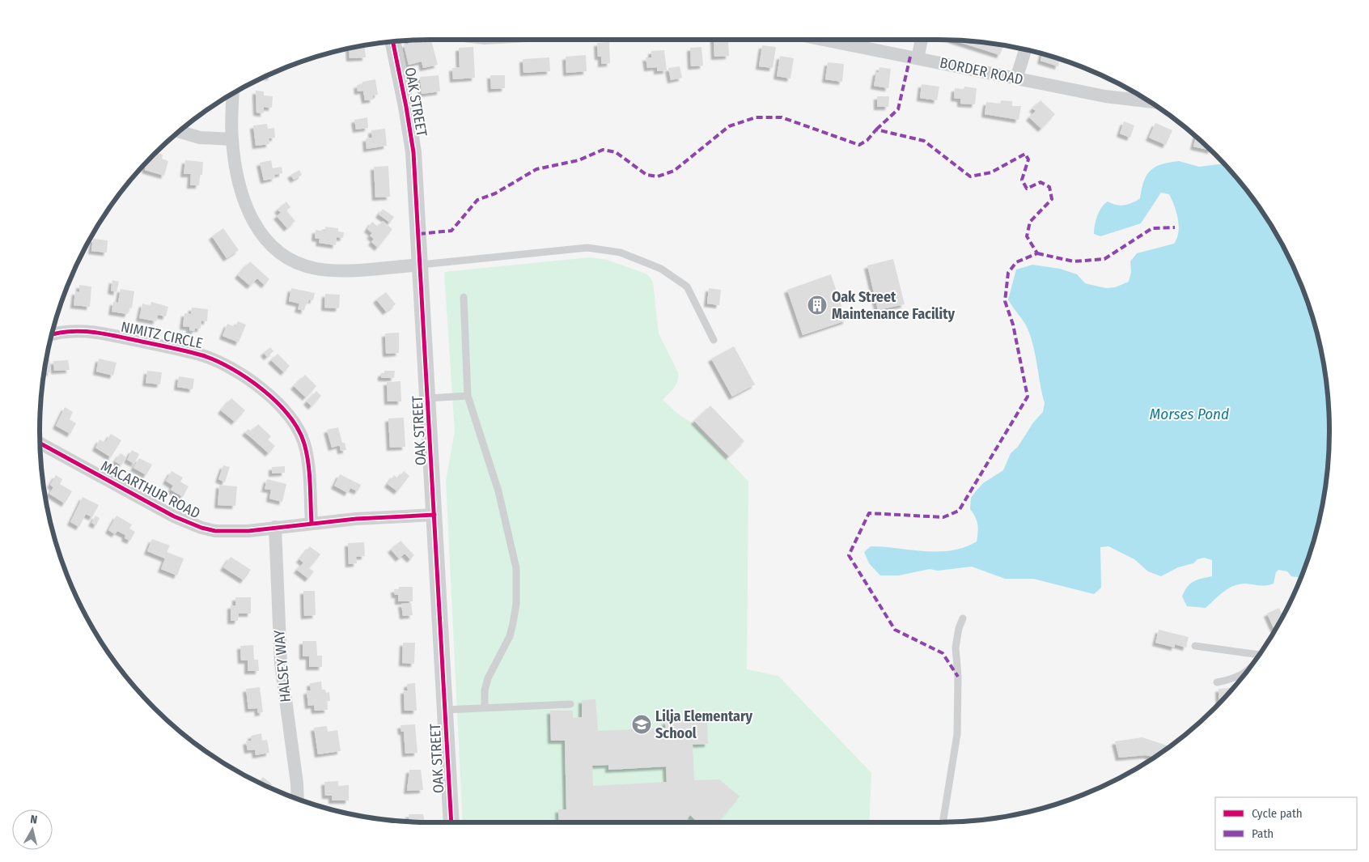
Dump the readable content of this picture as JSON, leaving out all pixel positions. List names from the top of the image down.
{
  "streets": {
    "street": [
      "BORDER ROAD",
      "OAK STREET",
      "NIMITZ CIRCLE",
      "MACARTHUR ROAD",
      "HALSEY WAY"
    ]
  },
  "crossings": [
    ["OAK STREET", "MACARTHUR ROAD"],
    ["NIMITZ CIRCLE", "MACARTHUR ROAD"],
    ["MACARTHUR ROAD", "HALSEY WAY"]
  ],
  "water": ["Morses Pond"],
  "places": {
    "building": ["Oak Street Maintenance Facility"],
    "school or university": ["Lilja Elementary School"]
  },
  "legend": ["Cycle path", "Path"],
  "north": "top"
}
